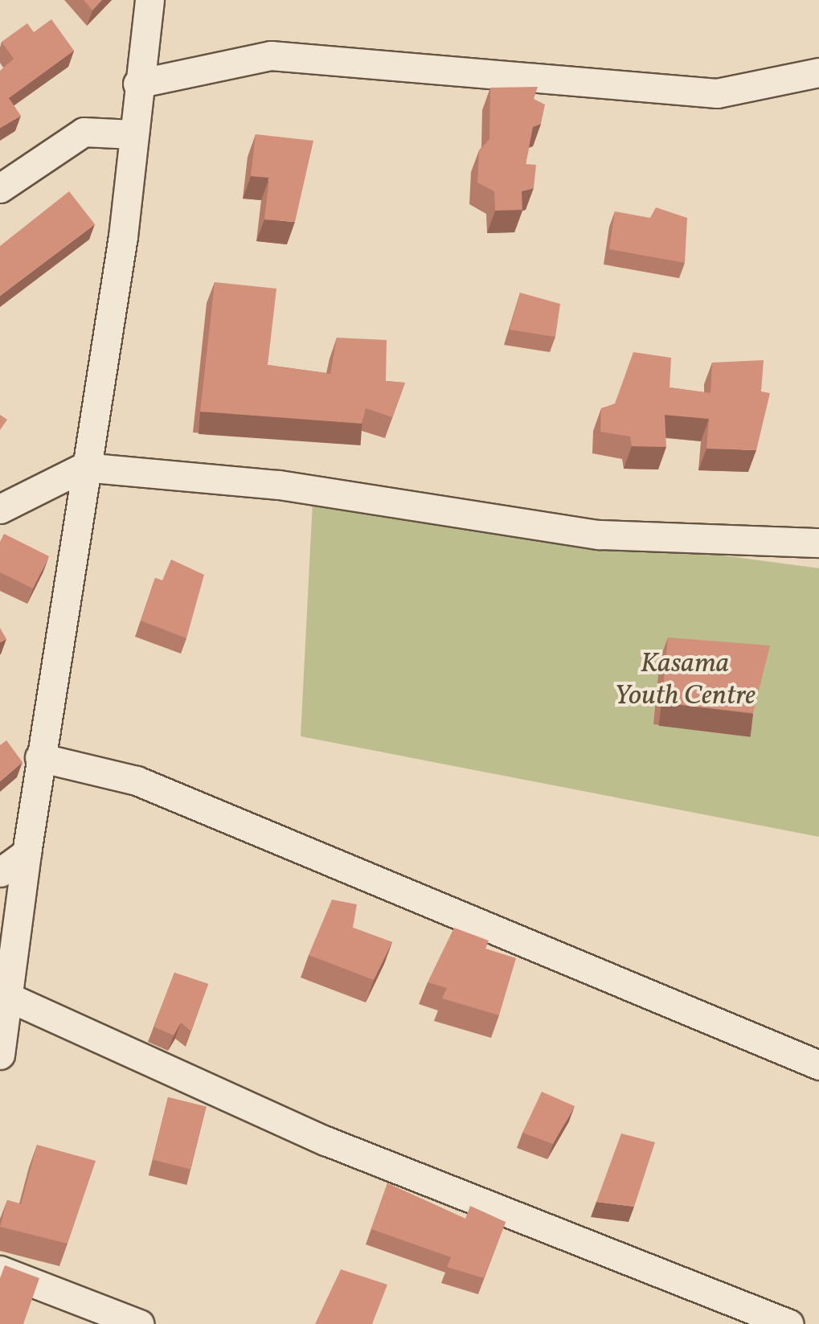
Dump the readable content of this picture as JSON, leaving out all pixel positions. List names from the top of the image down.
{
  "parks": ["Kasama Youth Centre"]
}
